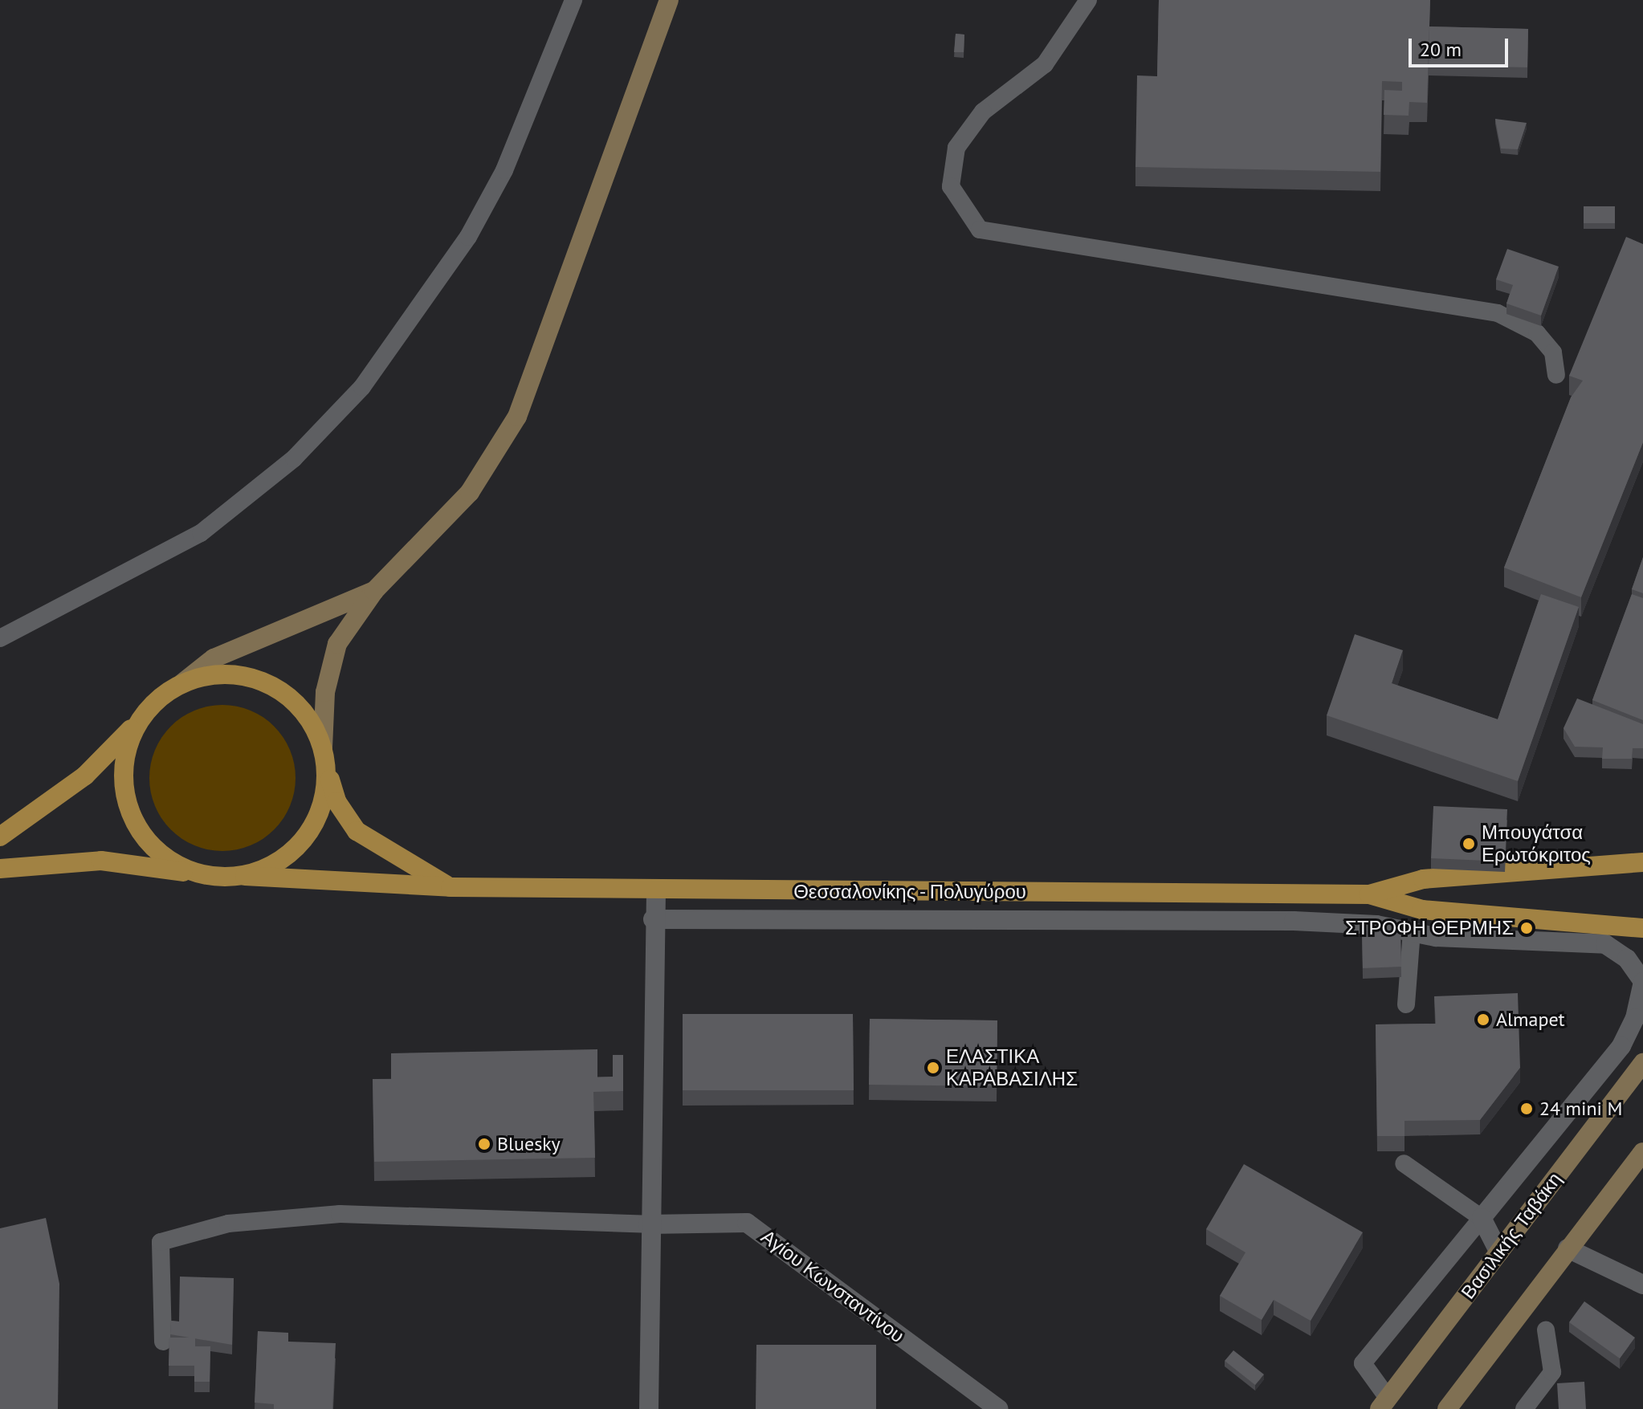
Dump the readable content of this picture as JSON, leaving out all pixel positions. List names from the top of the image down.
{
  "streets": {
    "main road": ["Θεσσαλονίκης - Πολυγύρου"],
    "street": ["Βασιλικής Ταβάκη", "Αγίου Κωνσταντίνου"]
  },
  "places": [
    "Μπουγάτσα Ερωτόκριτος",
    "ΣΤΡΟΦΗ ΘΕΡΜΗΣ",
    "Almapet",
    "ΕΛΑΣΤΙΚΑ ΚΑΡΑΒΑΣΙΛΗΣ",
    "24 mini M",
    "Bluesky"
  ],
  "scale_bar": "20 m"
}
